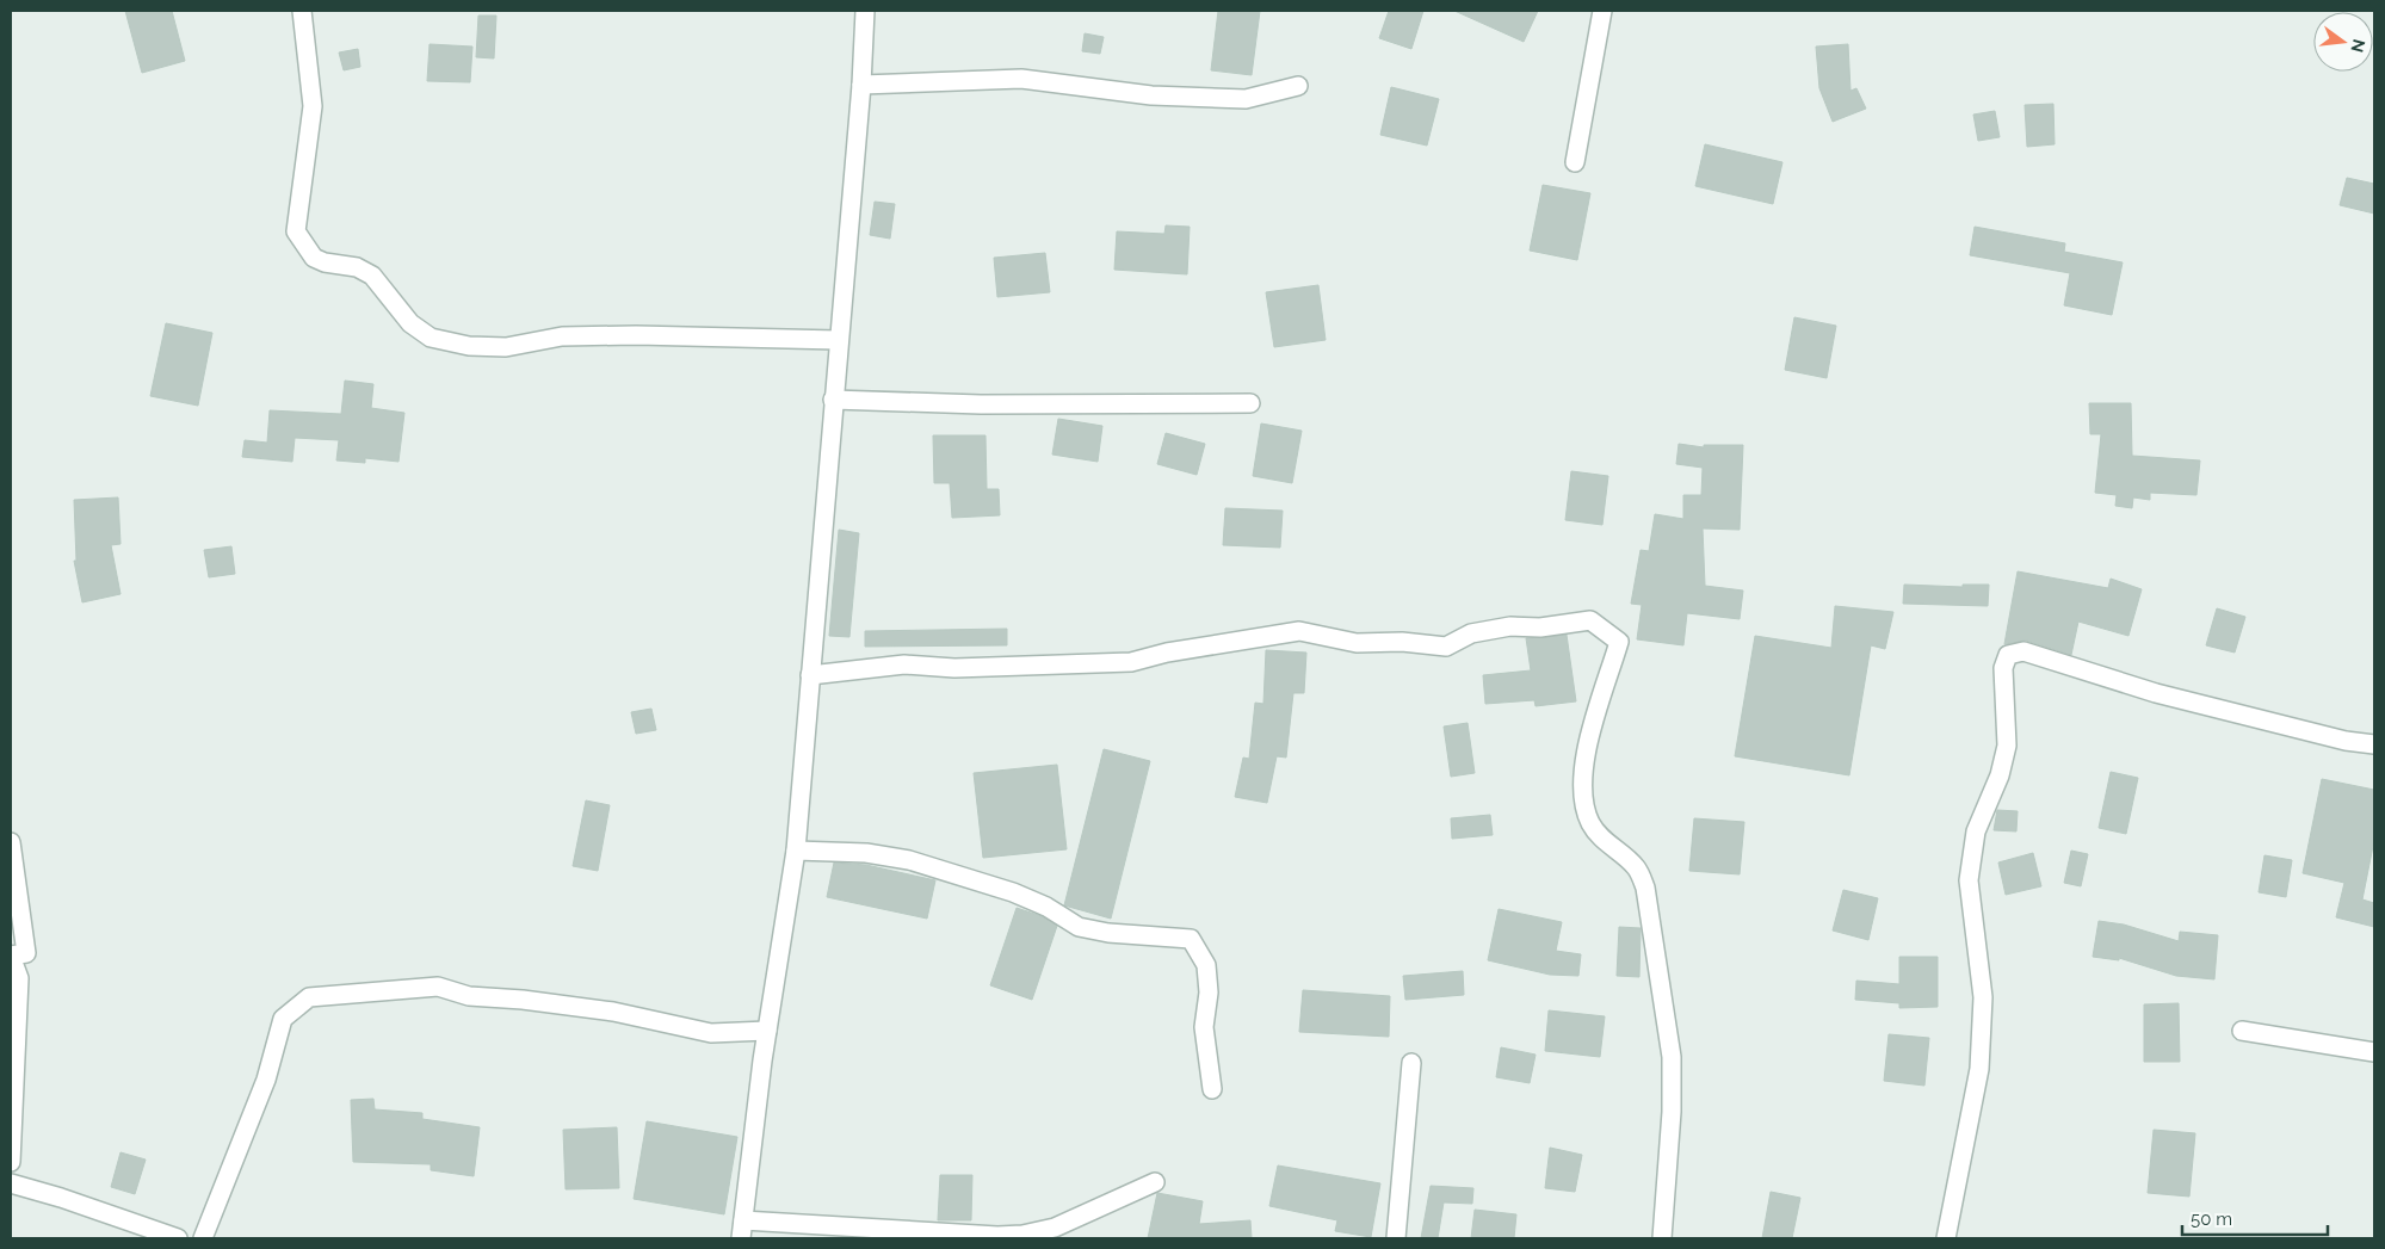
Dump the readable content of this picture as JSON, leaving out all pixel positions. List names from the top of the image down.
{
  "scale_bar": "50 m",
  "north": "right"
}
